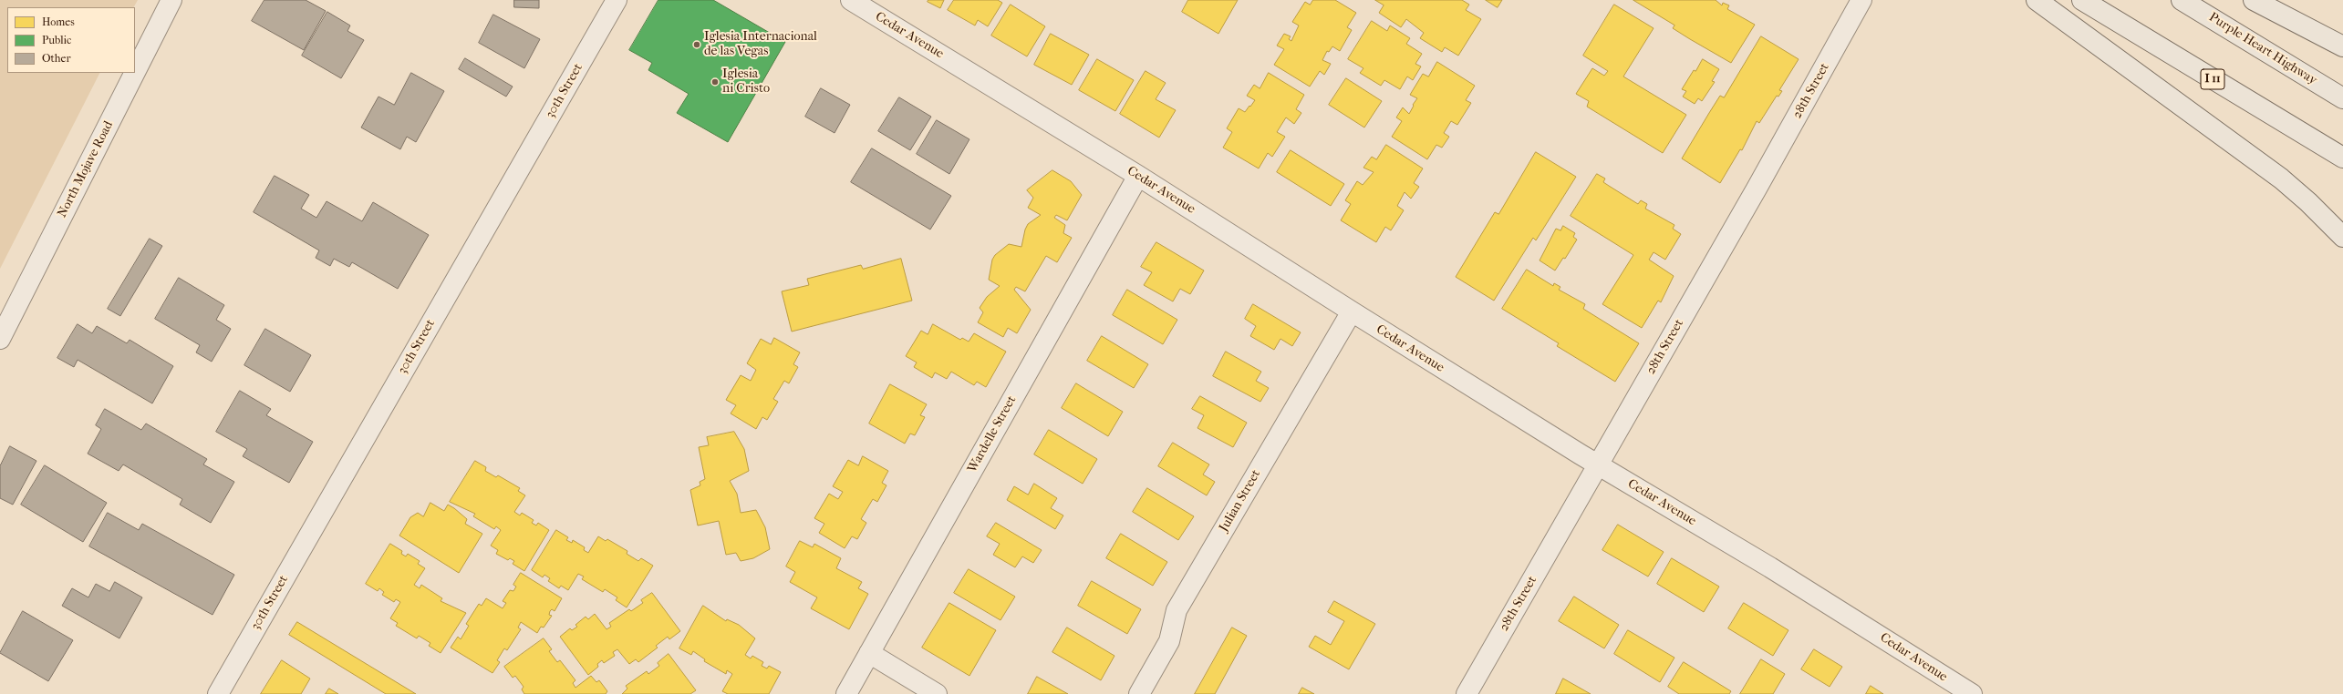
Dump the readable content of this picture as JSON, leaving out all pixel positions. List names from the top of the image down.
{
  "streets": {
    "highway": ["Purple Heart Highway", "I 11"],
    "street": [
      "Cedar Avenue",
      "30th Street",
      "28th Street",
      "North Mojave Road",
      "Wardelle Street",
      "Julian Street"
    ]
  },
  "crossings": [
    ["Cedar Avenue", "28th Street"],
    ["Cedar Avenue", "Wardelle Street"],
    ["Cedar Avenue", "Julian Street"]
  ],
  "places": ["Iglesia Internacional de las Vegas", "Iglesia ni Cristo"],
  "legend": ["Homes", "Public", "Other"]
}
